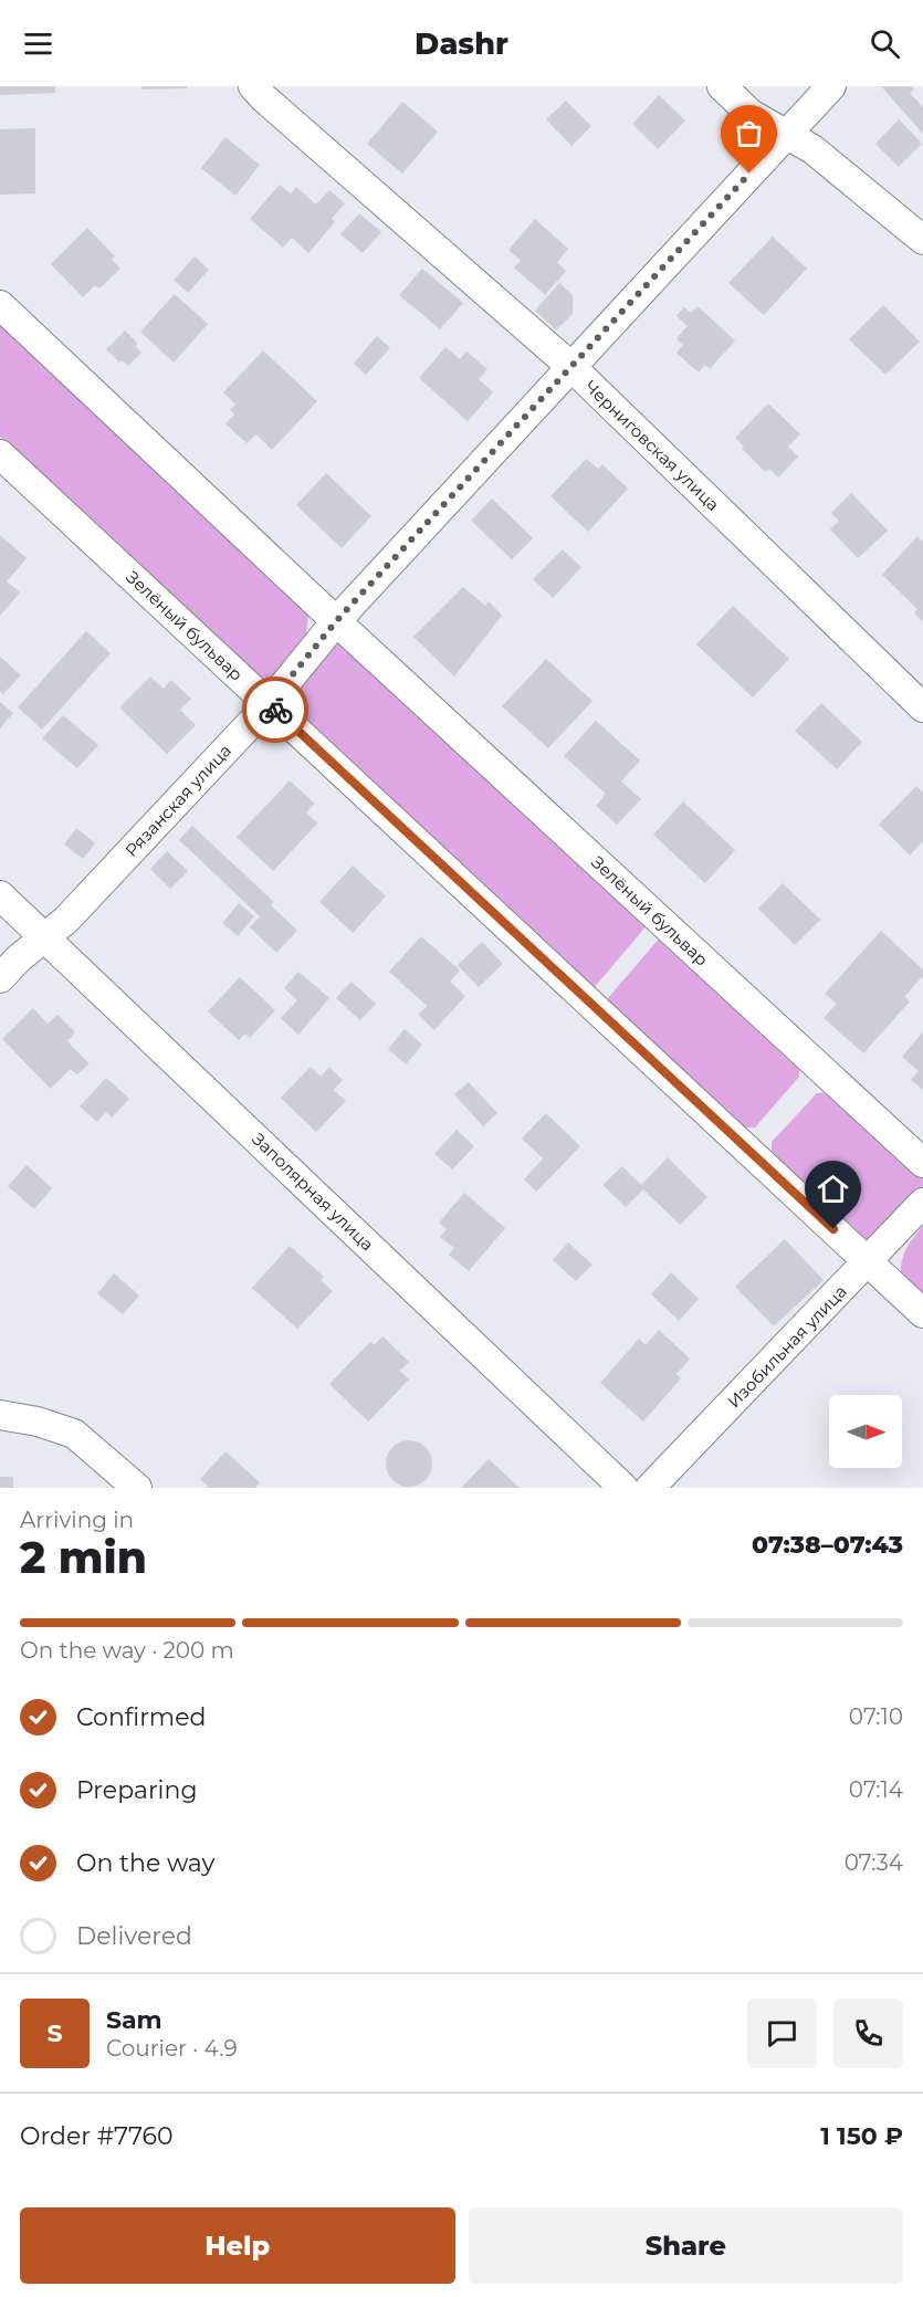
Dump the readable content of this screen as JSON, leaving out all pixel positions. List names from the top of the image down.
{
  "streets": {
    "street": [
      "Черниговская улица",
      "Зелёный бульвар",
      "Рязанская улица",
      "Заполярная улица",
      "Изобильная улица"
    ]
  },
  "crossings": [
    ["Черниговская улица", "Рязанская улица"],
    ["Зелёный бульвар", "Рязанская улица"],
    ["Зелёный бульвар", "Изобильная улица"],
    ["Рязанская улица", "Заполярная улица"]
  ],
  "north": "right",
  "page": {
    "header": "Dashr",
    "heading": ["2 min", "Arriving in", "07:38–07:43"],
    "panel": [
      "Sam",
      "Courier · 4.9",
      "Order #7760",
      "1 150 ₽"
    ],
    "bar": "On the way · 200 m",
    "list": [
      ["Confirmed", "07:10"],
      ["Preparing", "07:14"],
      ["On the way", "07:34"],
      "Delivered"
    ],
    "round": "S",
    "buttons": ["Help", "Share"]
  }
}
